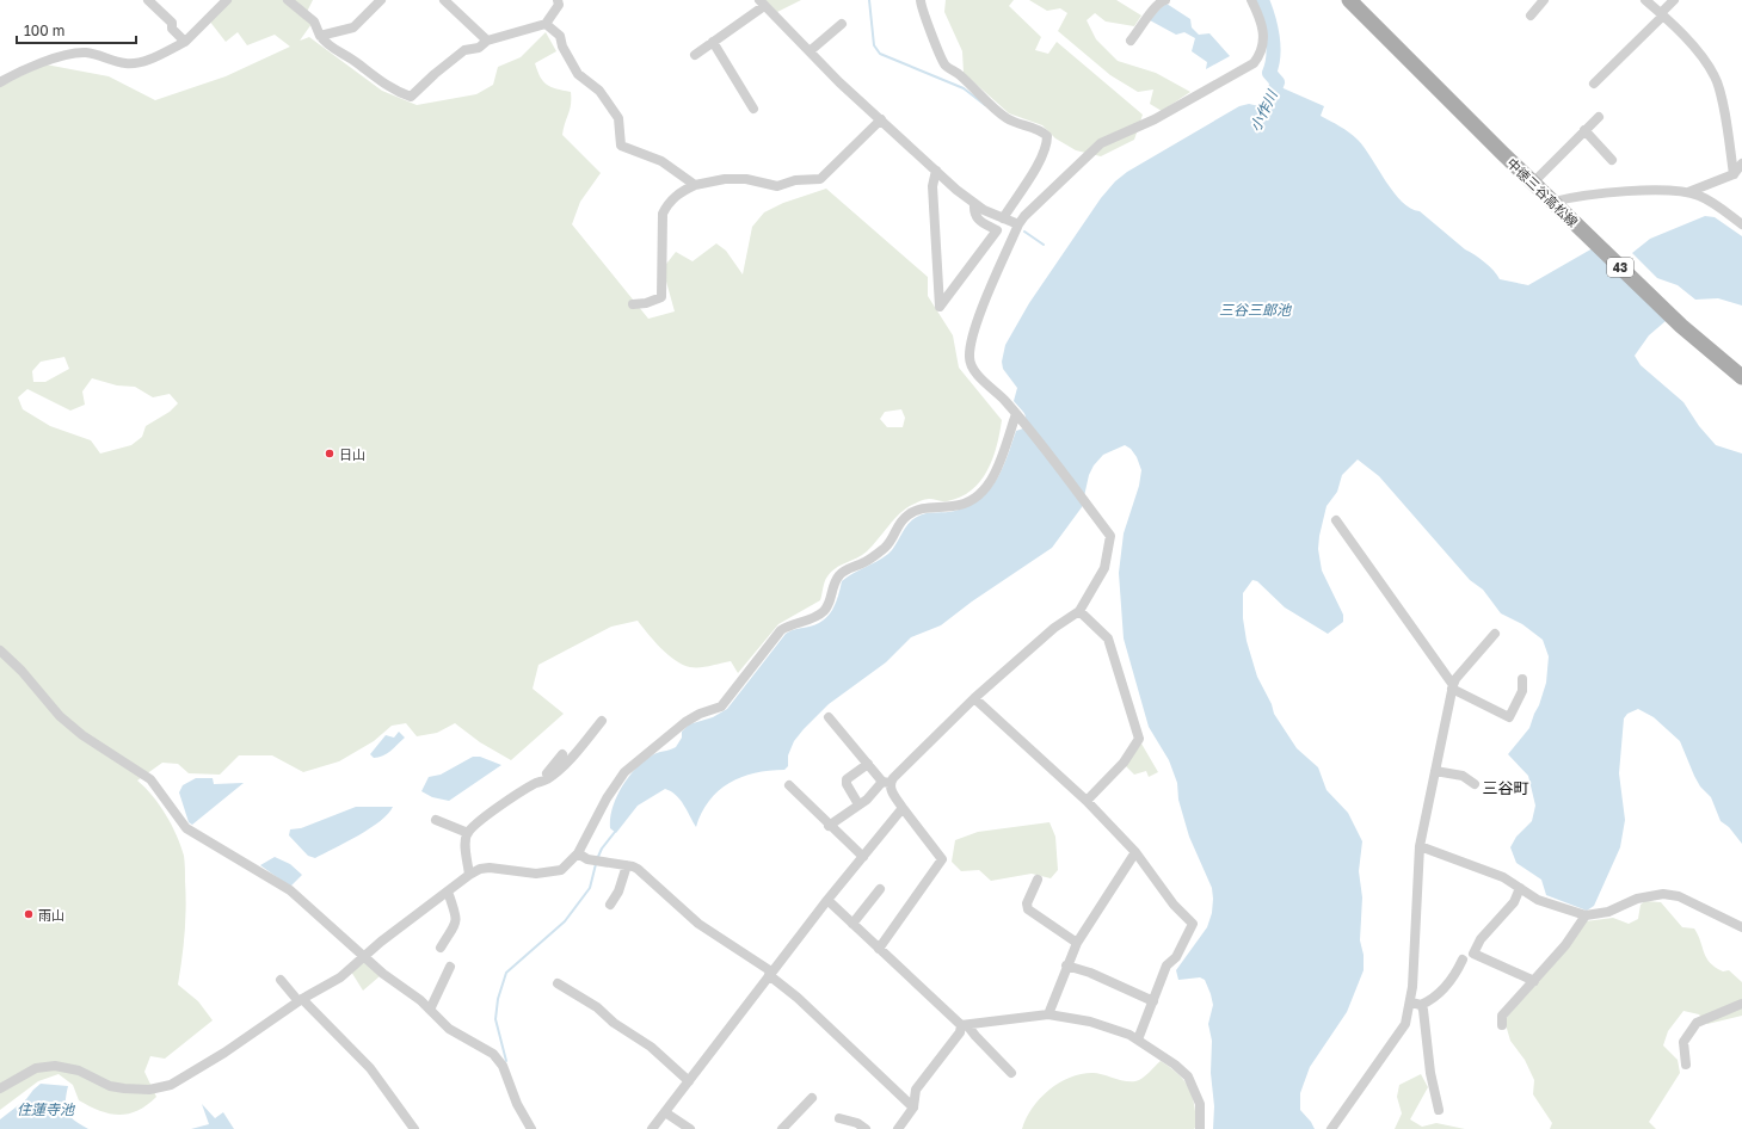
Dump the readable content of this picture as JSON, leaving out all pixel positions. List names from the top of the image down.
{
  "streets": {
    "main road": ["中徳三谷高松線", "43"]
  },
  "districts": ["三谷町"],
  "water": ["小作川", "三谷三郎池", "住蓮寺池"],
  "places": ["日山", "雨山"],
  "scale_bar": "100 m"
}
